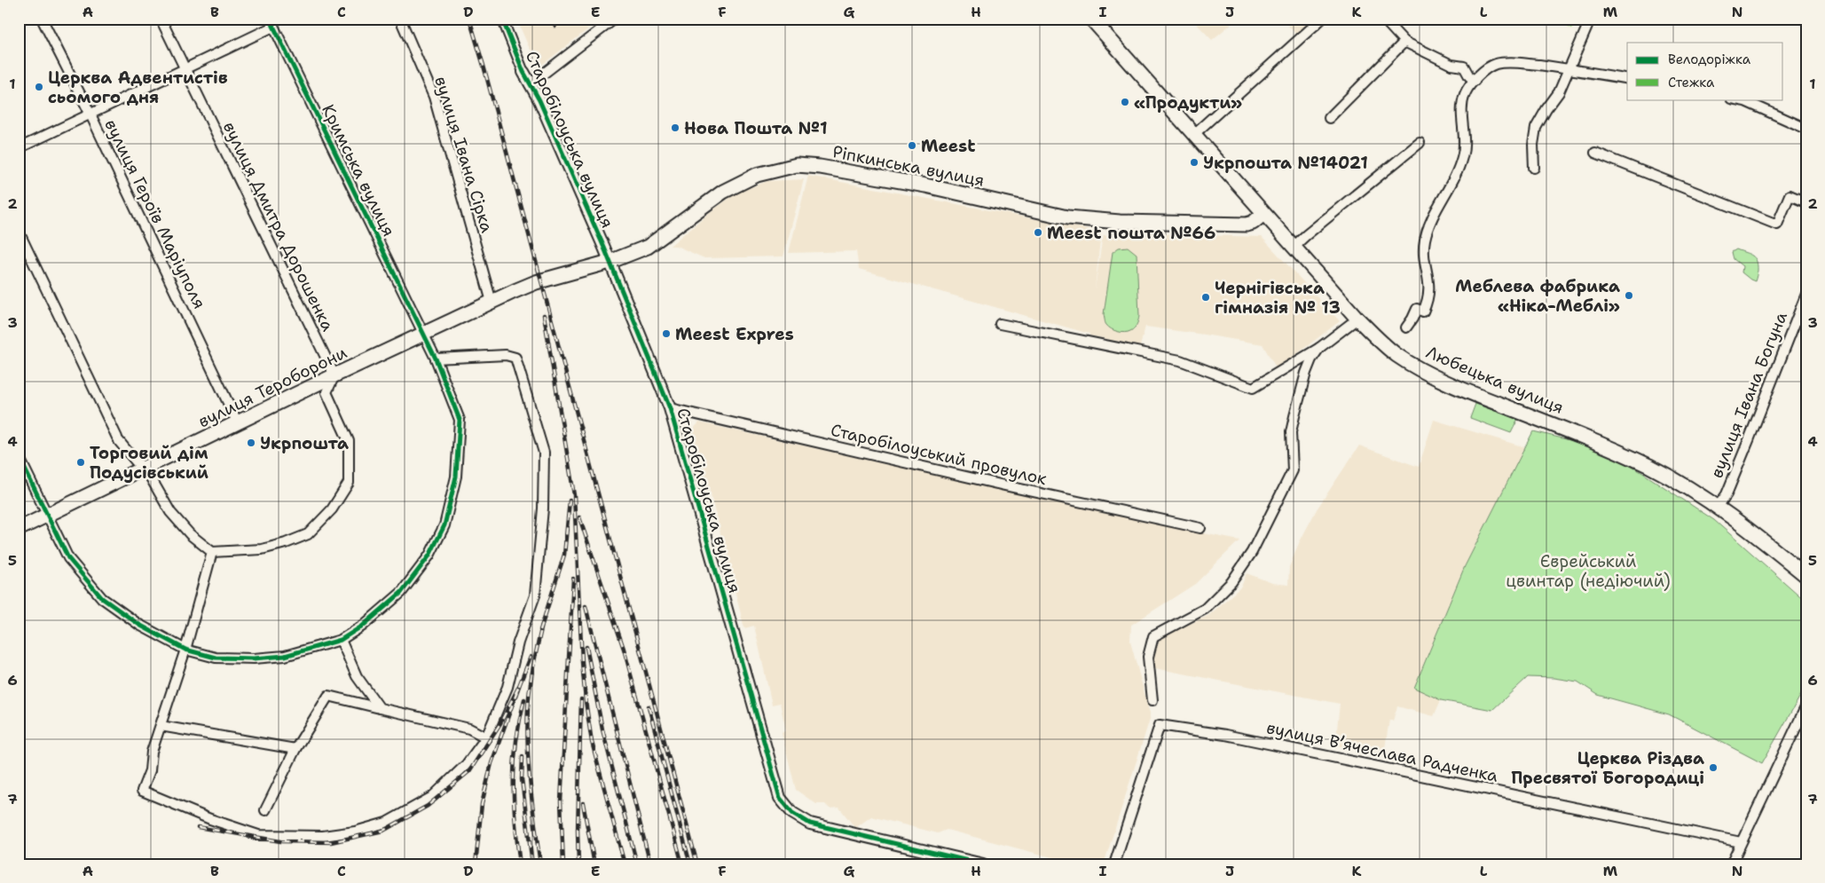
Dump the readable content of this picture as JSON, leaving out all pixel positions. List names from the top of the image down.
{
  "streets": {
    "main road": ["Ріпкинська вулиця", "Любецька вулиця", "вулиця Тероборони"],
    "street": [
      "Старобілоуська вулиця",
      "вулиця Івана Сірка",
      "Кримська вулиця",
      "вулиця Героїв Маріуполя",
      "вулиця Дмитра Дорошенка",
      "вулиця Івана Богуна",
      "Старобілоуський провулок",
      "вулиця Вʼячеслава Радченка"
    ]
  },
  "crossings": [
    ["Старобілоуська вулиця", "Ріпкинська вулиця"],
    ["Старобілоуська вулиця", "Старобілоуський провулок"],
    ["вулиця Івана Сірка", "вулиця Тероборони"],
    ["Ріпкинська вулиця", "Любецька вулиця"],
    ["Ріпкинська вулиця", "вулиця Тероборони"],
    ["Кримська вулиця", "вулиця Тероборони"],
    ["вулиця Героїв Маріуполя", "вулиця Тероборони"],
    ["вулиця Дмитра Дорошенка", "вулиця Тероборони"],
    ["Любецька вулиця", "вулиця Івана Богуна"]
  ],
  "parks": ["Єврейський цвинтар (недіючий)"],
  "places": [
    "Церква Адвентистів сьомого дня",
    "«Продукти»",
    "Нова Пошта №1",
    "Meest",
    "Укрпошта №14021",
    "Meest пошта №66",
    "Меблева фабрика «Ніка-Меблі»",
    "Чернігівська гімназія № 13",
    "Meest Expres",
    "Укрпошта",
    "Торговий дім Подусівський",
    "Церква Різдва Пресвятої Богородиці"
  ],
  "legend": ["Велодоріжка", "Стежка"],
  "grid": {
    "columns": [
      "A",
      "B",
      "C",
      "D",
      "E",
      "F",
      "G",
      "H",
      "I",
      "J",
      "K",
      "L",
      "M",
      "N"
    ],
    "rows": [
      "1",
      "2",
      "3",
      "4",
      "5",
      "6",
      "7"
    ]
  }
}
